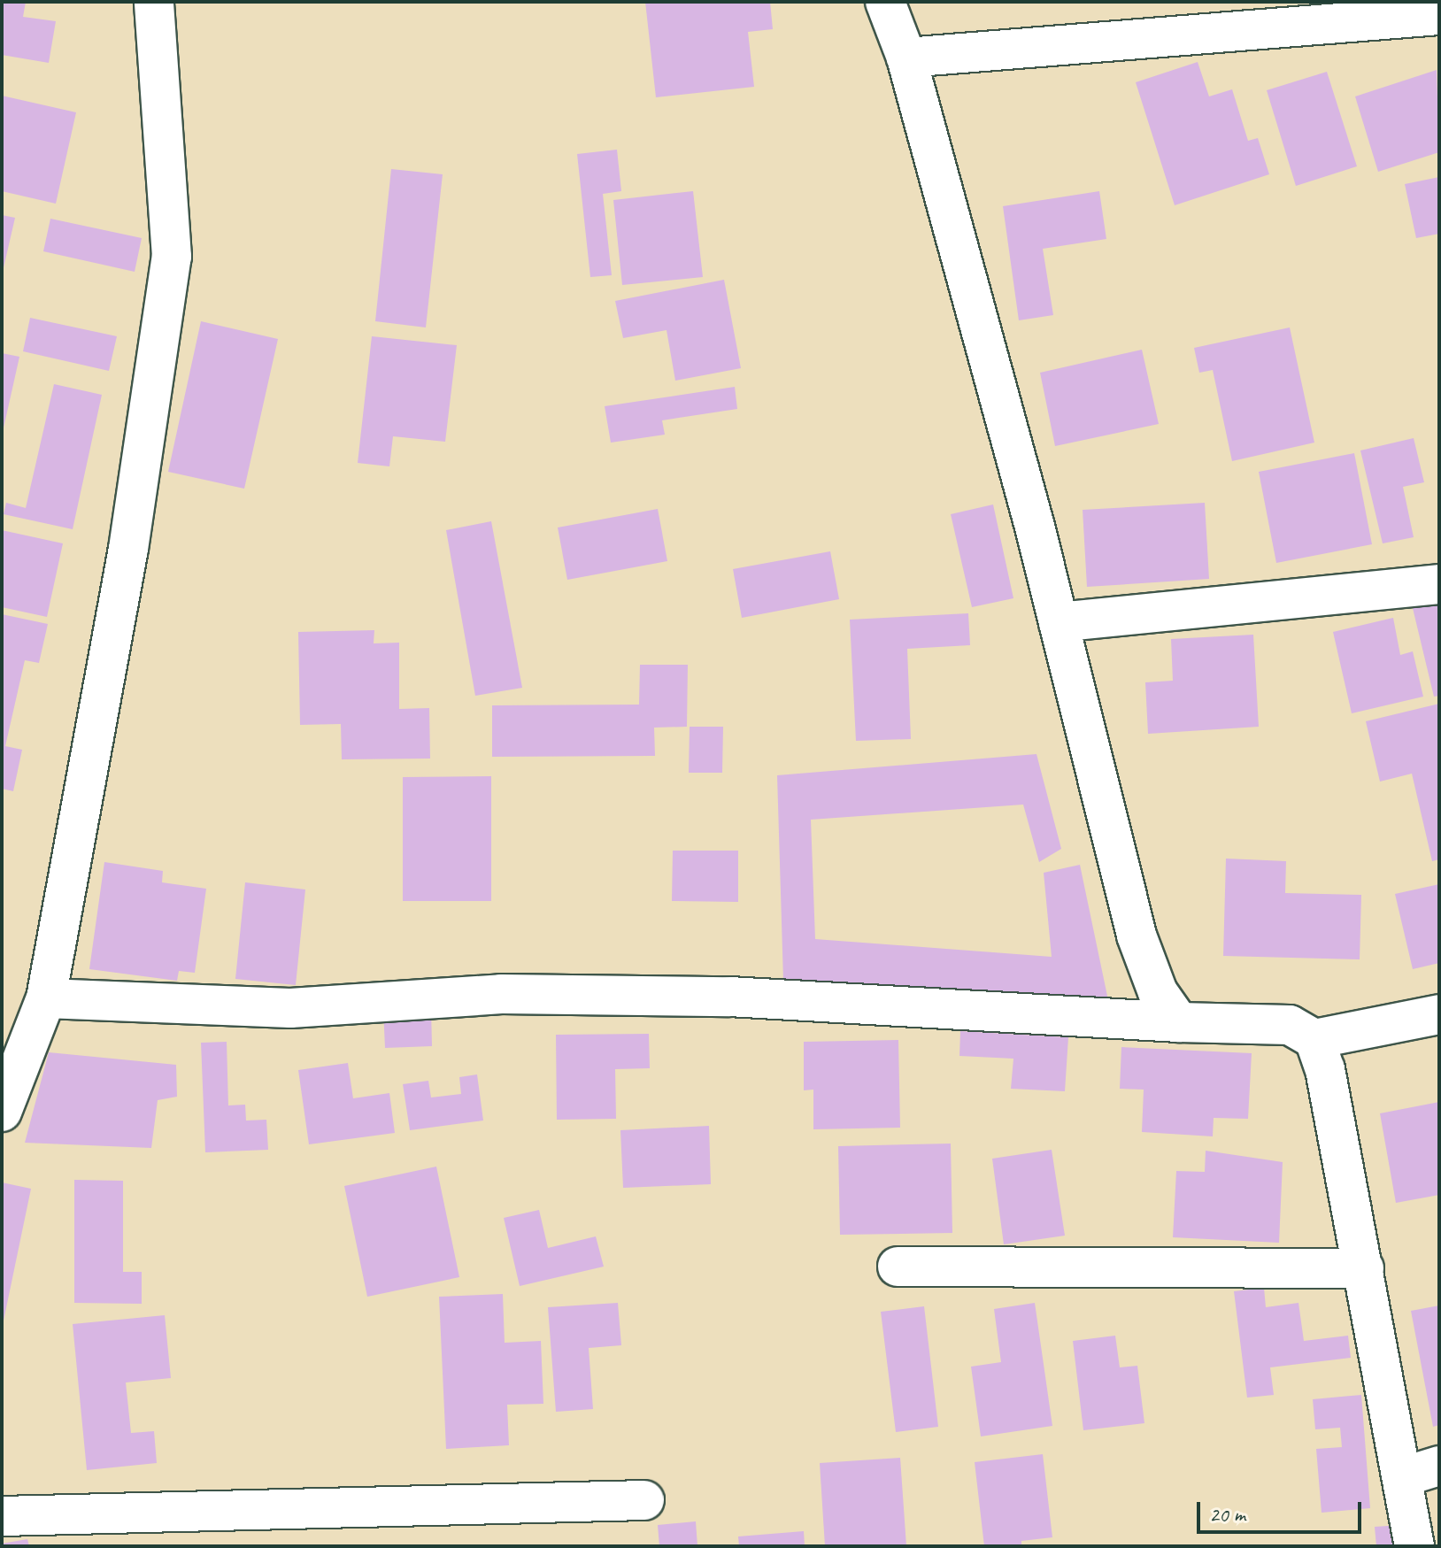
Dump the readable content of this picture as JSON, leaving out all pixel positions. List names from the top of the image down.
{
  "scale_bar": "20 m"
}
